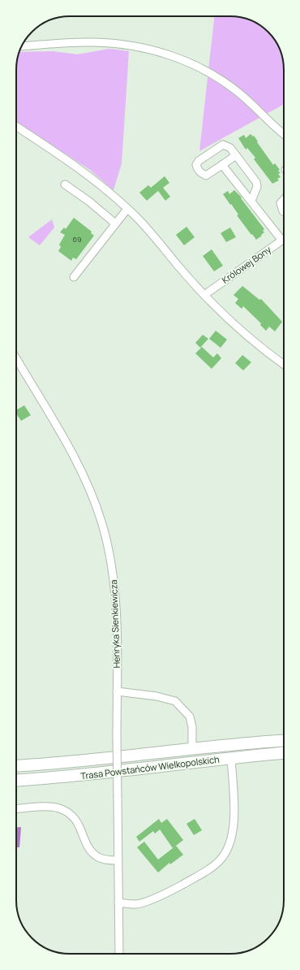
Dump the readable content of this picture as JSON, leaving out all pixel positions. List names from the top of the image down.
{
  "streets": {
    "highway": ["Trasa Powstańców Wielkopolskich"],
    "street": ["Królowej Bony", "Henryka Sienkiewicza"]
  },
  "house_numbers": ["69"]
}
